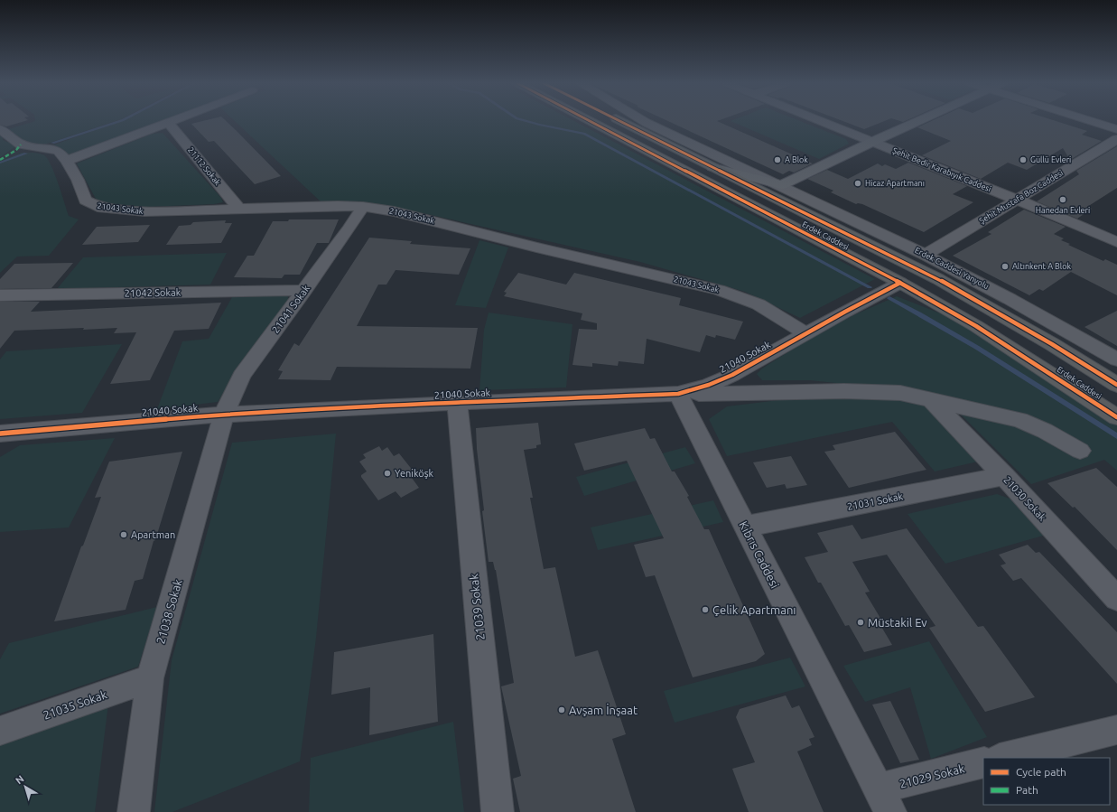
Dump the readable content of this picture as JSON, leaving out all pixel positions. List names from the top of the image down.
{
  "streets": {
    "highway": ["Erdek Caddesi"],
    "street": [
      "21112 Sokak",
      "Şehit Bedir Karabıyık Caddesi",
      "Şehit Mustafa Boz Caddesi",
      "21043 Sokak",
      "Erdek Caddesi Yanyolu",
      "21042 Sokak",
      "21041 Sokak",
      "21040 Sokak",
      "21030 Sokak",
      "21031 Sokak",
      "Kıbrıs Caddesi",
      "21039 Sokak",
      "21038 Sokak",
      "21035 Sokak",
      "21029 Sokak"
    ]
  },
  "crossings": [
    ["21112 Sokak", "21043 Sokak"],
    ["Şehit Bedir Karabıyık Caddesi", "Şehit Mustafa Boz Caddesi"],
    ["Şehit Mustafa Boz Caddesi", "Erdek Caddesi Yanyolu"],
    ["21043 Sokak", "21041 Sokak"],
    ["21043 Sokak", "21040 Sokak"],
    ["Erdek Caddesi", "21040 Sokak"],
    ["21042 Sokak", "21041 Sokak"],
    ["21041 Sokak", "21040 Sokak"],
    ["21041 Sokak", "21038 Sokak"],
    ["21040 Sokak", "Kıbrıs Caddesi"],
    ["21040 Sokak", "21039 Sokak"],
    ["21040 Sokak", "21038 Sokak"],
    ["21030 Sokak", "21031 Sokak"],
    ["21031 Sokak", "Kıbrıs Caddesi"],
    ["Kıbrıs Caddesi", "21029 Sokak"],
    ["21038 Sokak", "21035 Sokak"]
  ],
  "places": [
    "A Blok",
    "Güllü Evleri",
    "Hicaz Apartmanı",
    "Hanedan Evleri",
    "Altınkent A Blok",
    "Yeniköşk",
    "Apartman",
    "Çelik Apartmanı",
    "Müstakil Ev",
    "Avşam İnşaat"
  ],
  "legend": ["Cycle path", "Path"],
  "north": "top left"
}
